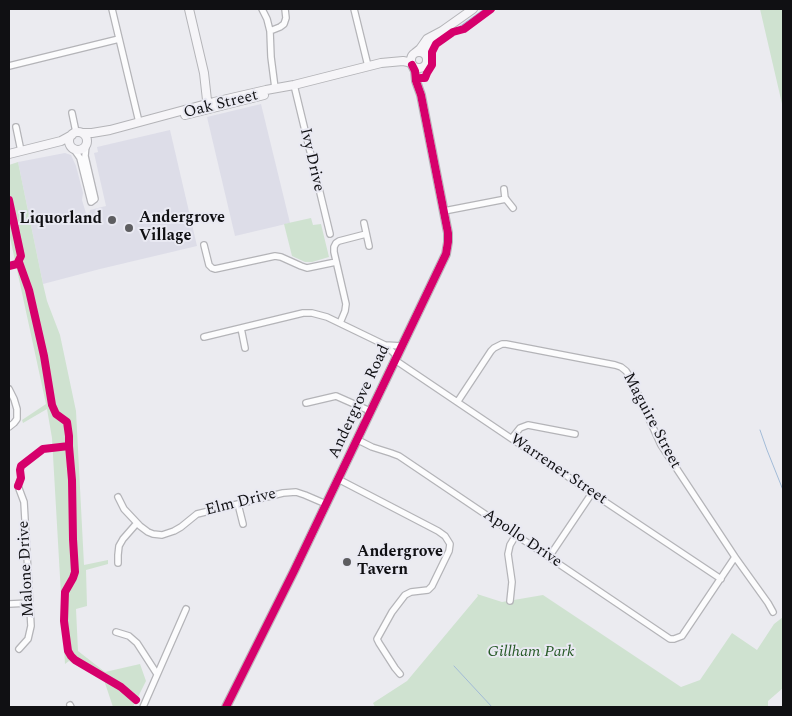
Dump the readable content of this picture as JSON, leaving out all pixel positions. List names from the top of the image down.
{
  "streets": {
    "street": [
      "Oak Street",
      "Ivy Drive",
      "Andergrove Road",
      "Maguire Street",
      "Warrener Street",
      "Elm Drive",
      "Apollo Drive",
      "Malone Drive"
    ]
  },
  "crossings": [
    ["Oak Street", "Ivy Drive"],
    ["Oak Street", "Andergrove Road"],
    ["Andergrove Road", "Warrener Street"],
    ["Andergrove Road", "Elm Drive"],
    ["Andergrove Road", "Apollo Drive"],
    ["Maguire Street", "Warrener Street"]
  ],
  "parks": ["Gillham Park"],
  "places": ["Liquorland", "Andergrove Village", "Andergrove Tavern"]
}
